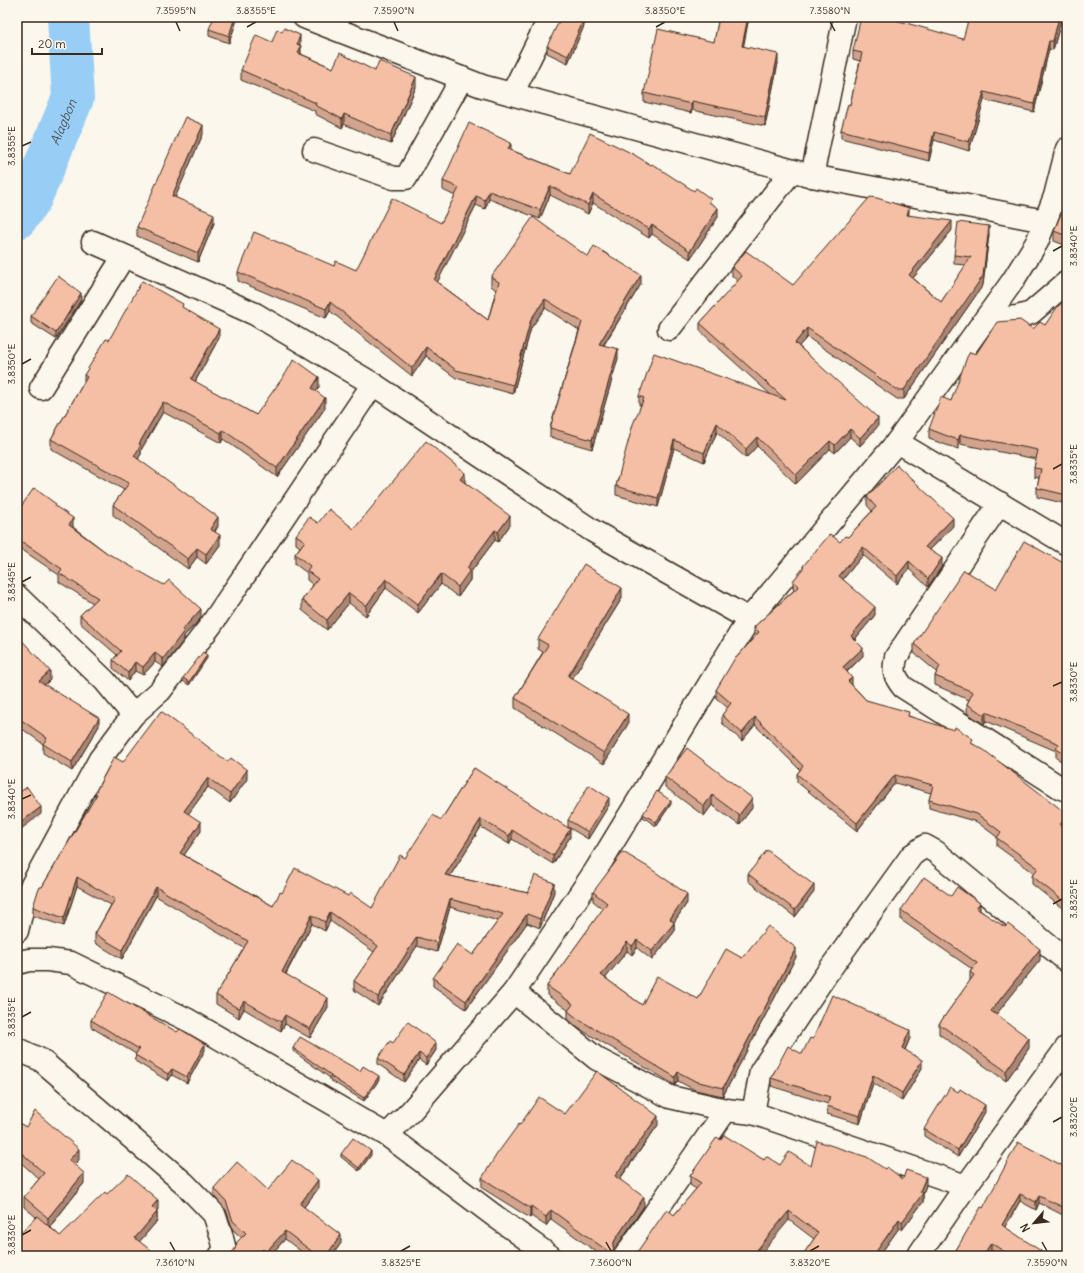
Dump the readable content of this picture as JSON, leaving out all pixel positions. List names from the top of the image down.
{
  "water": ["Alagbon"],
  "scale_bar": "20 m",
  "north": "bottom left",
  "coordinates": [
    "7.3595°N",
    "3.8355°E",
    "7.3590°N",
    "3.8350°E",
    "7.3580°N",
    "3.8340°E",
    "3.8335°E",
    "3.8345°E",
    "3.8330°E",
    "3.8325°E",
    "3.8320°E",
    "7.3610°N",
    "7.3600°N"
  ]
}
